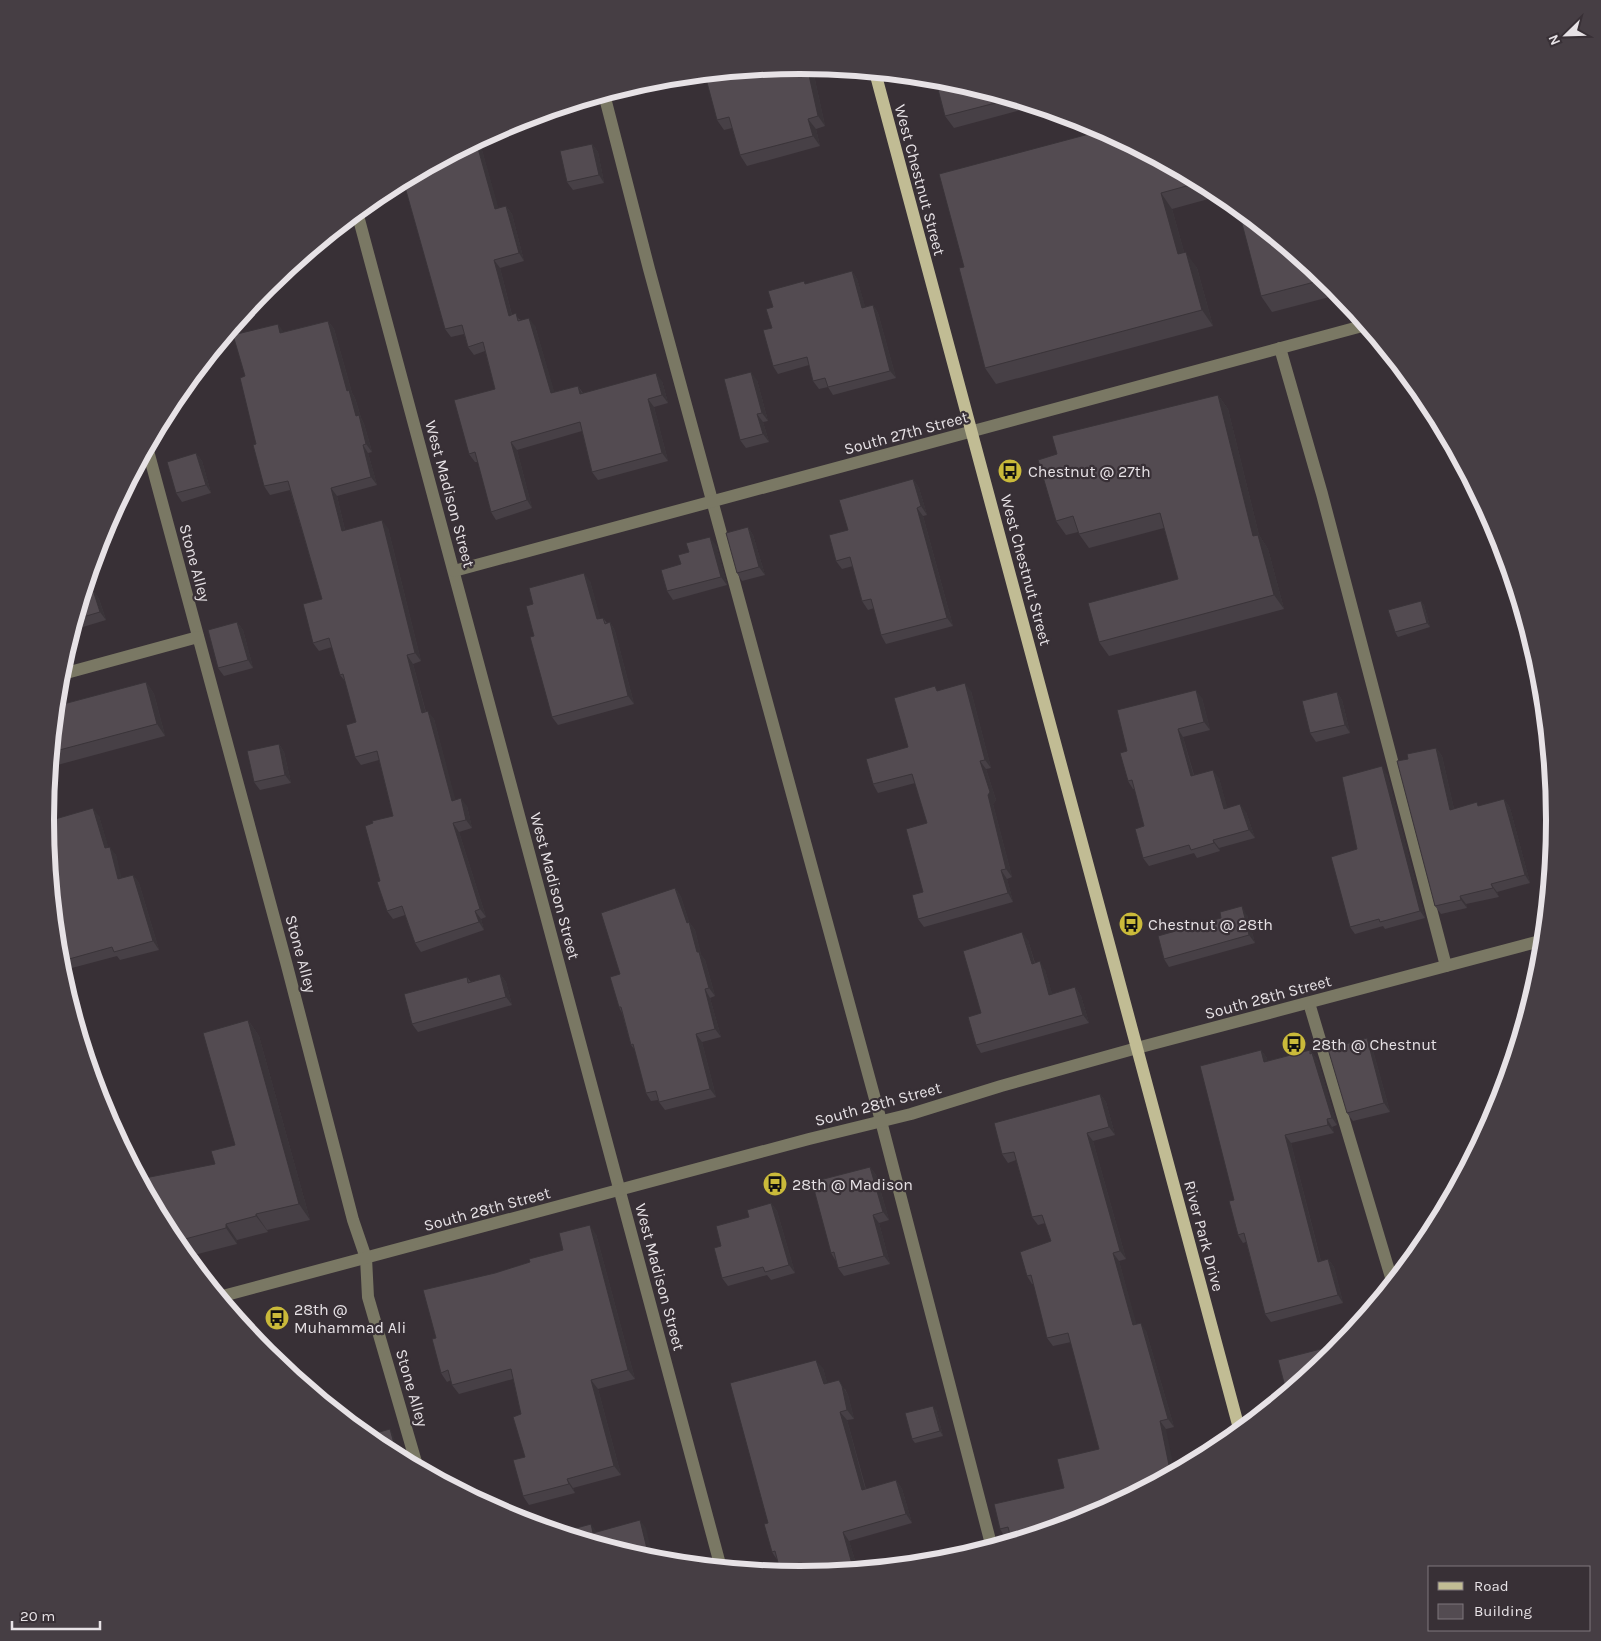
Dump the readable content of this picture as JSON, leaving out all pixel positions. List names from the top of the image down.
{
  "streets": {
    "main road": ["West Chestnut Street", "River Park Drive"],
    "street": [
      "South 27th Street",
      "West Madison Street",
      "Stone Alley",
      "South 28th Street"
    ]
  },
  "crossings": [
    ["West Chestnut Street", "South 27th Street"],
    ["West Chestnut Street", "South 28th Street"],
    ["West Chestnut Street", "River Park Drive"],
    ["South 27th Street", "West Madison Street"],
    ["West Madison Street", "South 28th Street"],
    ["Stone Alley", "South 28th Street"],
    ["South 28th Street", "River Park Drive"]
  ],
  "places": {
    "bus stop": [
      "Chestnut @ 27th",
      "Chestnut @ 28th",
      "28th @ Chestnut",
      "28th @ Madison",
      "28th @ Muhammad Ali"
    ]
  },
  "legend": ["Road", "Building"],
  "scale_bar": "20 m",
  "north": "bottom left"
}
